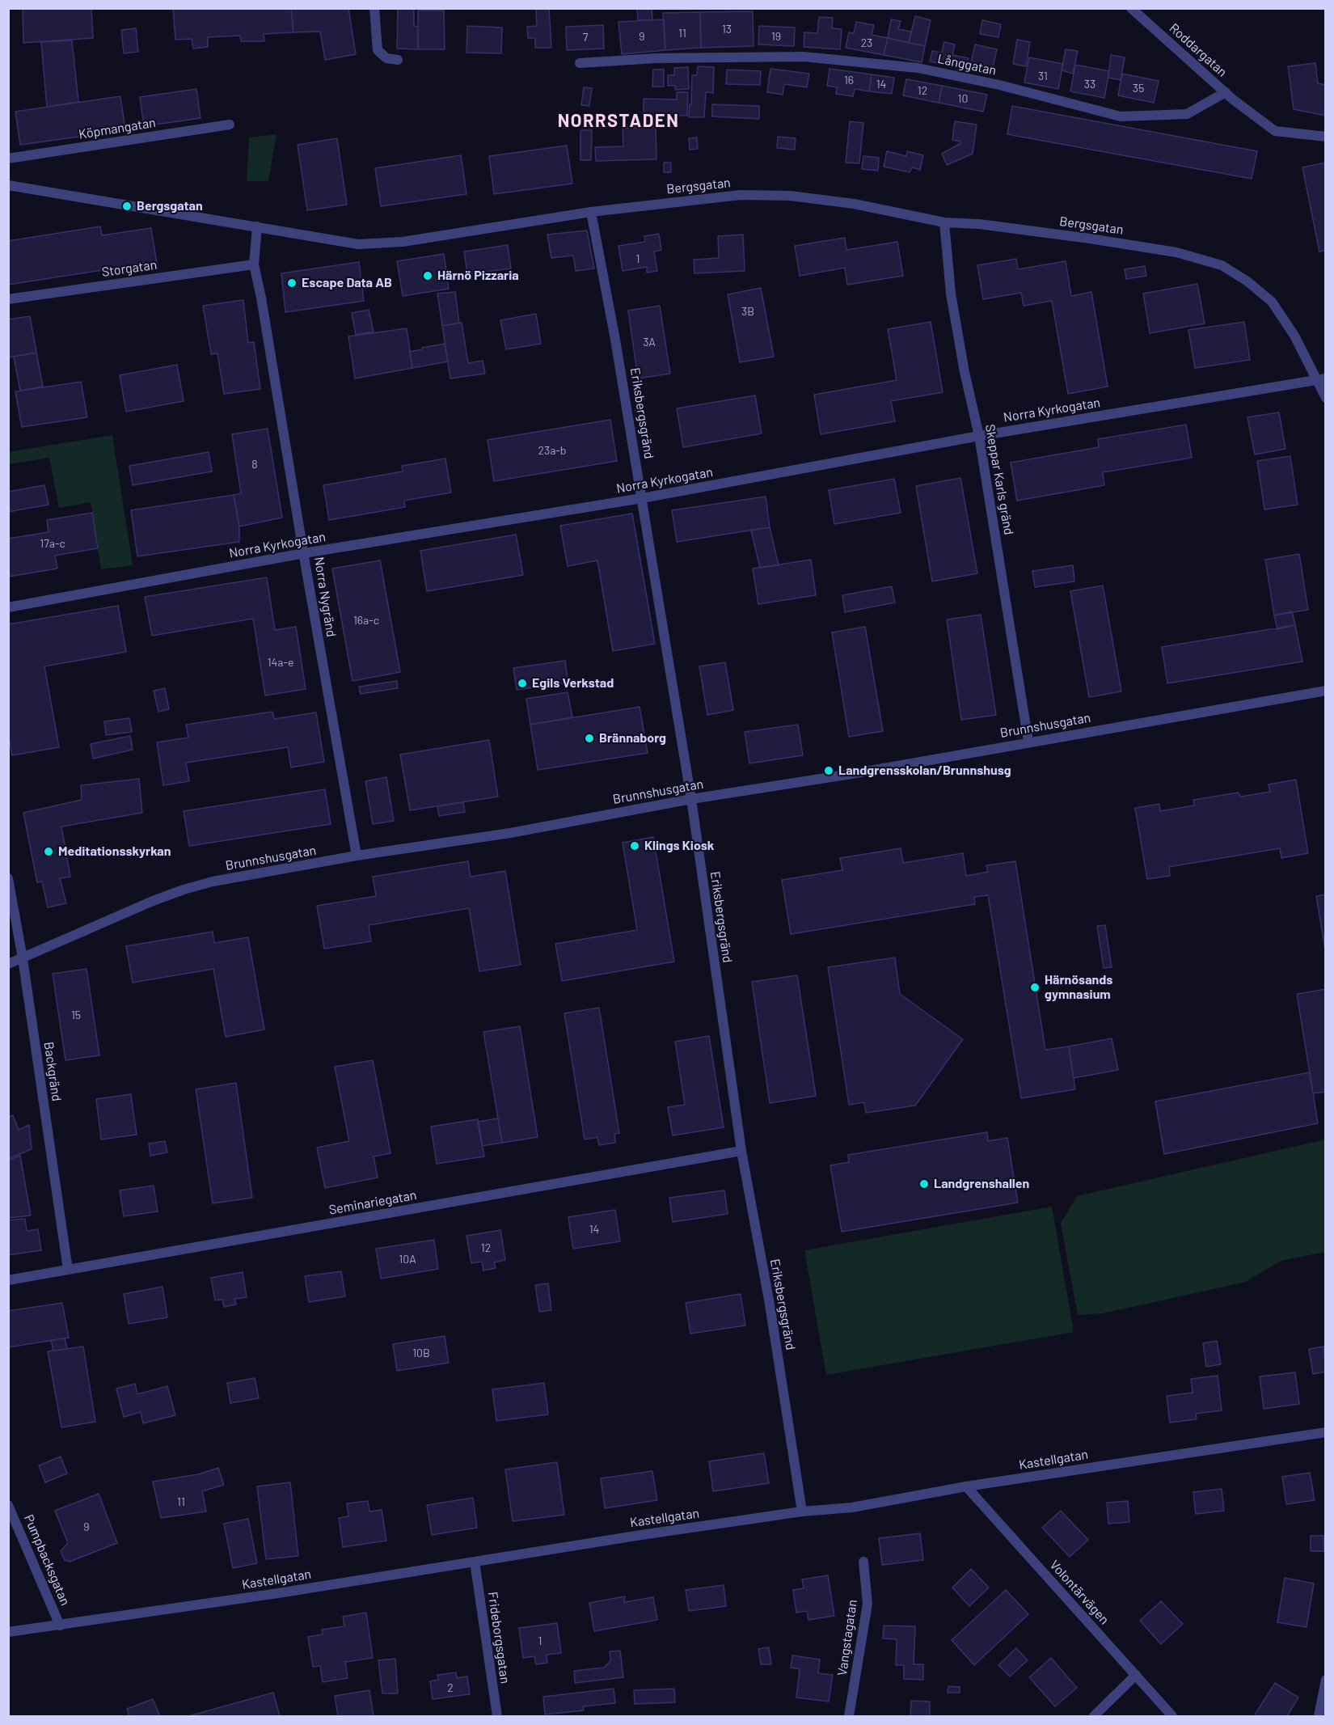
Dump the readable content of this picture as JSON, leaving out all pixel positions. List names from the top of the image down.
{
  "streets": {
    "street": [
      "Roddargatan",
      "Långgatan",
      "Köpmangatan",
      "Bergsgatan",
      "Storgatan",
      "Norra Kyrkogatan",
      "Eriksbergsgränd",
      "Skeppar Karls gränd",
      "Norra Nygränd",
      "Brunnshusgatan",
      "Backgränd",
      "Seminariegatan",
      "Kastellgatan",
      "Pumpbacksgatan",
      "Volontärvägen",
      "Frideborgsgatan",
      "Vangstagatan"
    ]
  },
  "crossings": [
    ["Roddargatan", "Långgatan"],
    ["Bergsgatan", "Norra Kyrkogatan"],
    ["Bergsgatan", "Eriksbergsgränd"],
    ["Bergsgatan", "Skeppar Karls gränd"],
    ["Bergsgatan", "Norra Nygränd"],
    ["Storgatan", "Norra Nygränd"],
    ["Norra Kyrkogatan", "Eriksbergsgränd"],
    ["Norra Kyrkogatan", "Skeppar Karls gränd"],
    ["Norra Kyrkogatan", "Norra Nygränd"],
    ["Eriksbergsgränd", "Brunnshusgatan"],
    ["Eriksbergsgränd", "Seminariegatan"],
    ["Eriksbergsgränd", "Kastellgatan"],
    ["Skeppar Karls gränd", "Brunnshusgatan"],
    ["Norra Nygränd", "Brunnshusgatan"],
    ["Brunnshusgatan", "Backgränd"],
    ["Backgränd", "Seminariegatan"],
    ["Kastellgatan", "Pumpbacksgatan"],
    ["Kastellgatan", "Volontärvägen"],
    ["Kastellgatan", "Frideborgsgatan"]
  ],
  "districts": ["NORRSTADEN"],
  "places": [
    "Bergsgatan",
    "Härnö Pizzaria",
    "Escape Data AB",
    "Egils Verkstad",
    "Brännaborg",
    "Landgrensskolan/Brunnshusg",
    "Klings Kiosk",
    "Meditationsskyrkan",
    "Härnösands gymnasium",
    "Landgrenshallen"
  ],
  "house_numbers": [
    "13",
    "11",
    "9",
    "19",
    "7",
    "23",
    "31",
    "16",
    "14",
    "33",
    "35",
    "12",
    "10",
    "1",
    "3B",
    "3A",
    "23a-b",
    "8",
    "17a-c",
    "16a-c",
    "14a-e",
    "15",
    "14",
    "12",
    "10A",
    "10B",
    "11",
    "9",
    "1",
    "2"
  ]
}
